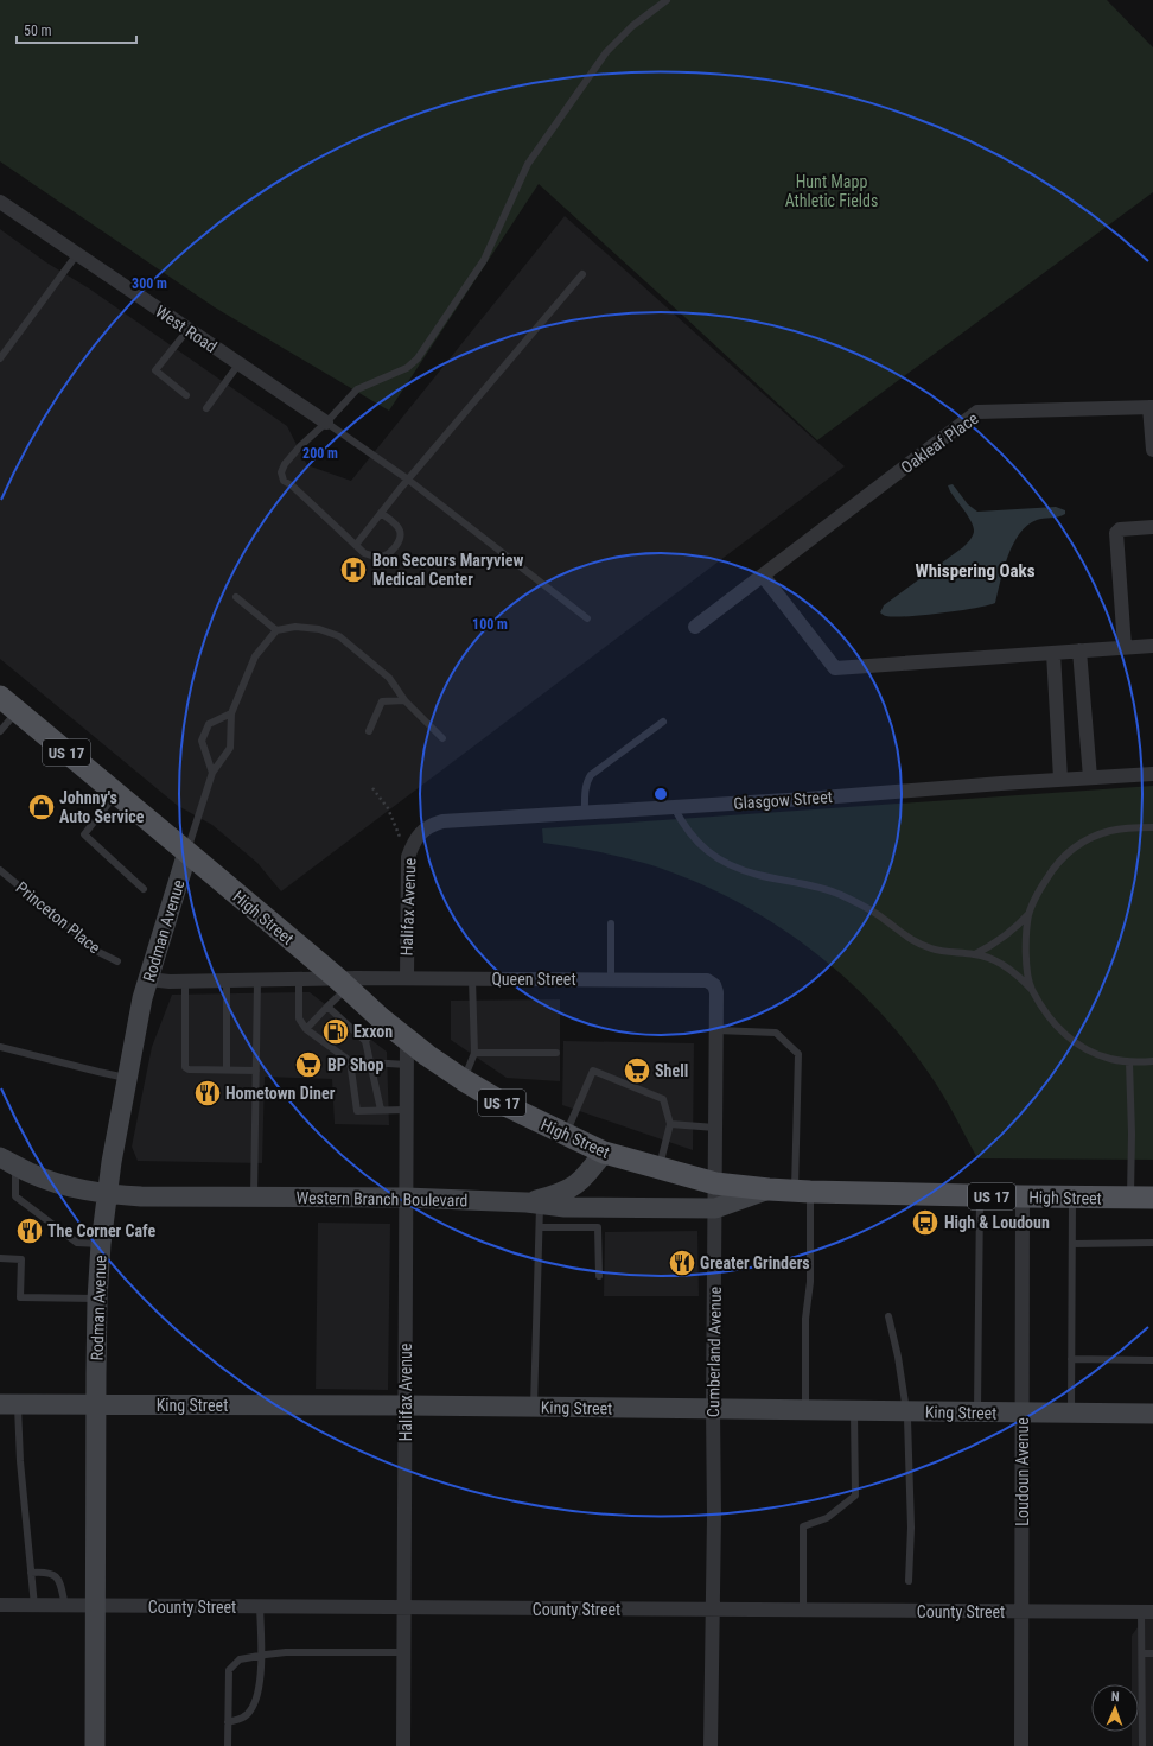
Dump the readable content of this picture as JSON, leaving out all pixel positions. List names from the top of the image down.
{
  "streets": {
    "main road": ["US 17", "High Street"],
    "street": [
      "West Road",
      "Oakleaf Place",
      "Glasgow Street",
      "Halifax Avenue",
      "Rodman Avenue",
      "Queen Street",
      "Western Branch Boulevard",
      "Cumberland Avenue",
      "King Street",
      "Loudoun Avenue",
      "County Street"
    ],
    "lane": ["Princeton Place"]
  },
  "crossings": [
    ["Glasgow Street", "Halifax Avenue"],
    ["Halifax Avenue", "High Street"],
    ["Halifax Avenue", "Queen Street"],
    ["Halifax Avenue", "Western Branch Boulevard"],
    ["Halifax Avenue", "King Street"],
    ["Halifax Avenue", "County Street"],
    ["High Street", "Rodman Avenue"],
    ["High Street", "Queen Street"],
    ["High Street", "Western Branch Boulevard"],
    ["High Street", "Cumberland Avenue"],
    ["High Street", "Loudoun Avenue"],
    ["Rodman Avenue", "Queen Street"],
    ["Rodman Avenue", "Western Branch Boulevard"],
    ["Rodman Avenue", "King Street"],
    ["Rodman Avenue", "County Street"],
    ["Queen Street", "Cumberland Avenue"],
    ["Western Branch Boulevard", "Cumberland Avenue"],
    ["Cumberland Avenue", "King Street"],
    ["Cumberland Avenue", "County Street"],
    ["King Street", "Loudoun Avenue"],
    ["Loudoun Avenue", "County Street"]
  ],
  "districts": ["Whispering Oaks"],
  "parks": ["Hunt Mapp Athletic Fields"],
  "places": {
    "hospital": ["Bon Secours Maryview Medical Center"],
    "shop": ["Johnny's Auto Service"],
    "fuel station": ["Exxon"],
    "supermarket": ["BP Shop", "Shell"],
    "restaurant": ["Hometown Diner", "The Corner Cafe", "Greater Grinders"],
    "bus stop": ["High & Loudoun"]
  },
  "scale_bar": "50 m",
  "north": "top",
  "rings": ["300 m", "200 m", "100 m"]
}
